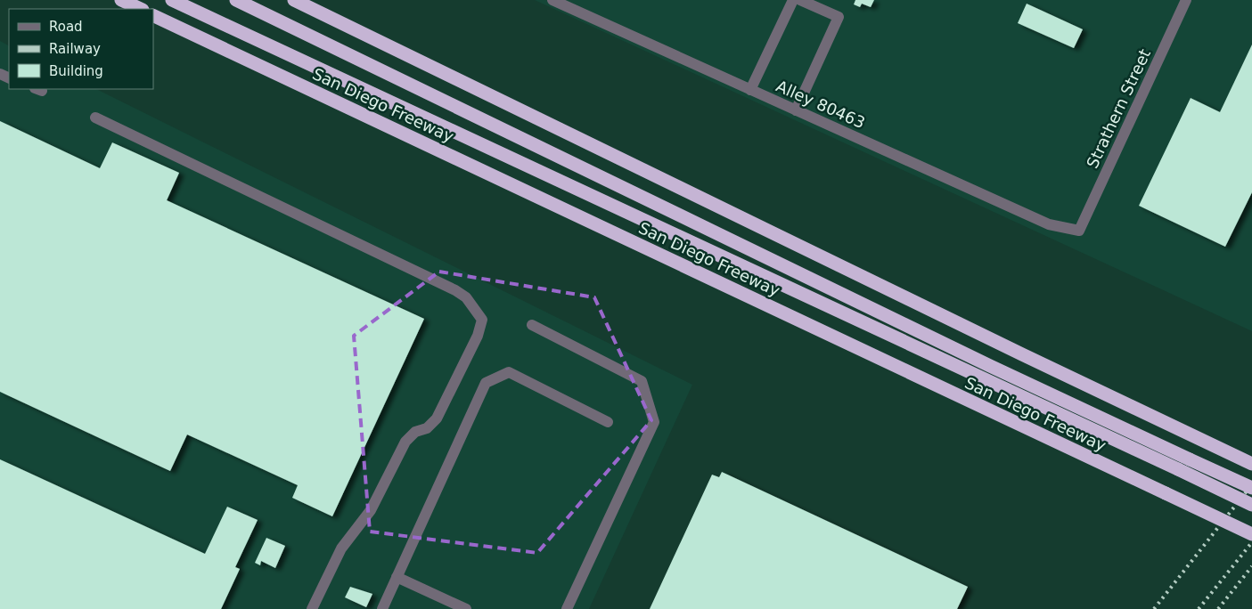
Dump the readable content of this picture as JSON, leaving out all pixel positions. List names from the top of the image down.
{
  "streets": {
    "highway": ["San Diego Freeway"],
    "street": ["Alley 80463", "Strathern Street"]
  },
  "crossings": [
    ["Alley 80463", "Strathern Street"]
  ],
  "legend": ["Road", "Railway", "Building"]
}
